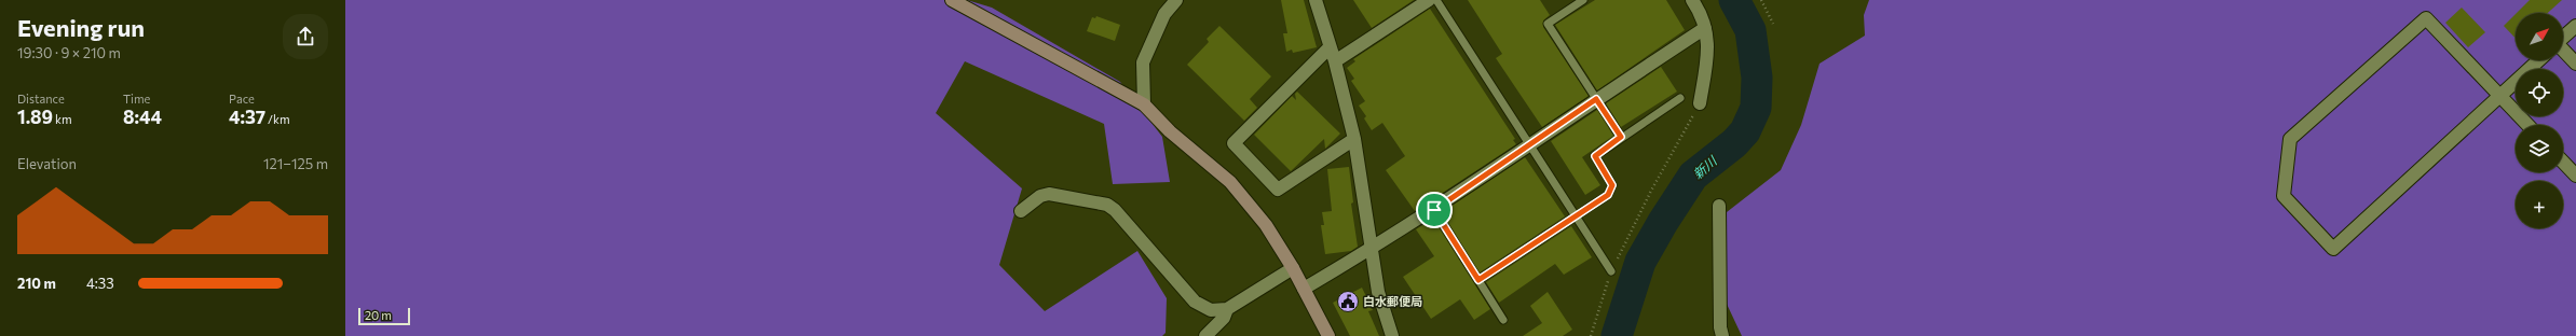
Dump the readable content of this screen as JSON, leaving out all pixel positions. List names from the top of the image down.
{
  "water": ["新川"],
  "places": {
    "public building": ["白水郵便局"]
  },
  "scale_bar": "20 m",
  "north": "top right",
  "page": {
    "heading": ["Evening run", "19:30 · 9 × 210 m"],
    "map_buttons": "+",
    "stats": [
      ["Distance", "1.89 km"],
      ["Time", "8:44"],
      ["Pace", "4:37 /km"]
    ],
    "chart": ["Elevation", "121–125 m"],
    "list": [
      {
        "name": "210 m",
        "note": "4:33"
      }
    ],
    "scale": "20 m"
  }
}
